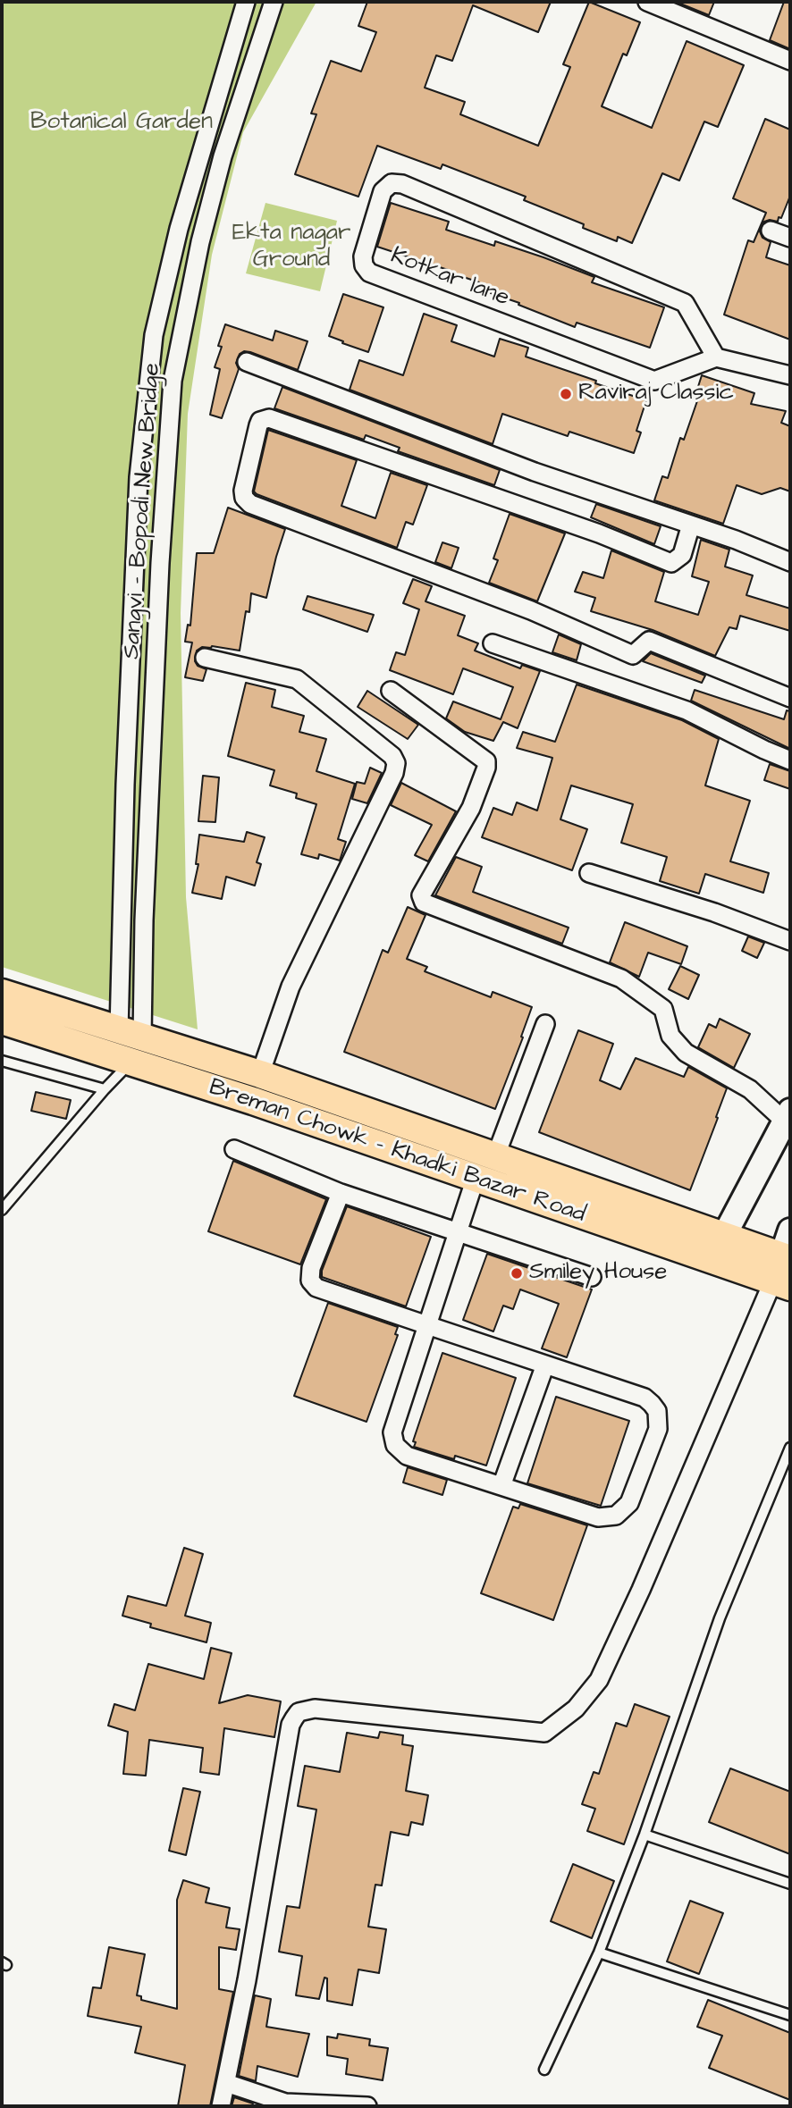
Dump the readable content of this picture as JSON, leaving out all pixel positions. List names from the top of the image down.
{
  "streets": {
    "main road": ["Breman Chowk - Khadki Bazar Road"],
    "street": ["Kotkar lane", "Sangvi - Bopodi New Bridge"]
  },
  "crossings": [
    ["Sangvi - Bopodi New Bridge", "Breman Chowk - Khadki Bazar Road"]
  ],
  "parks": ["Botanical Garden", "Ekta nagar Ground"],
  "places": ["Raviraj Classic", "Smiley House"]
}
